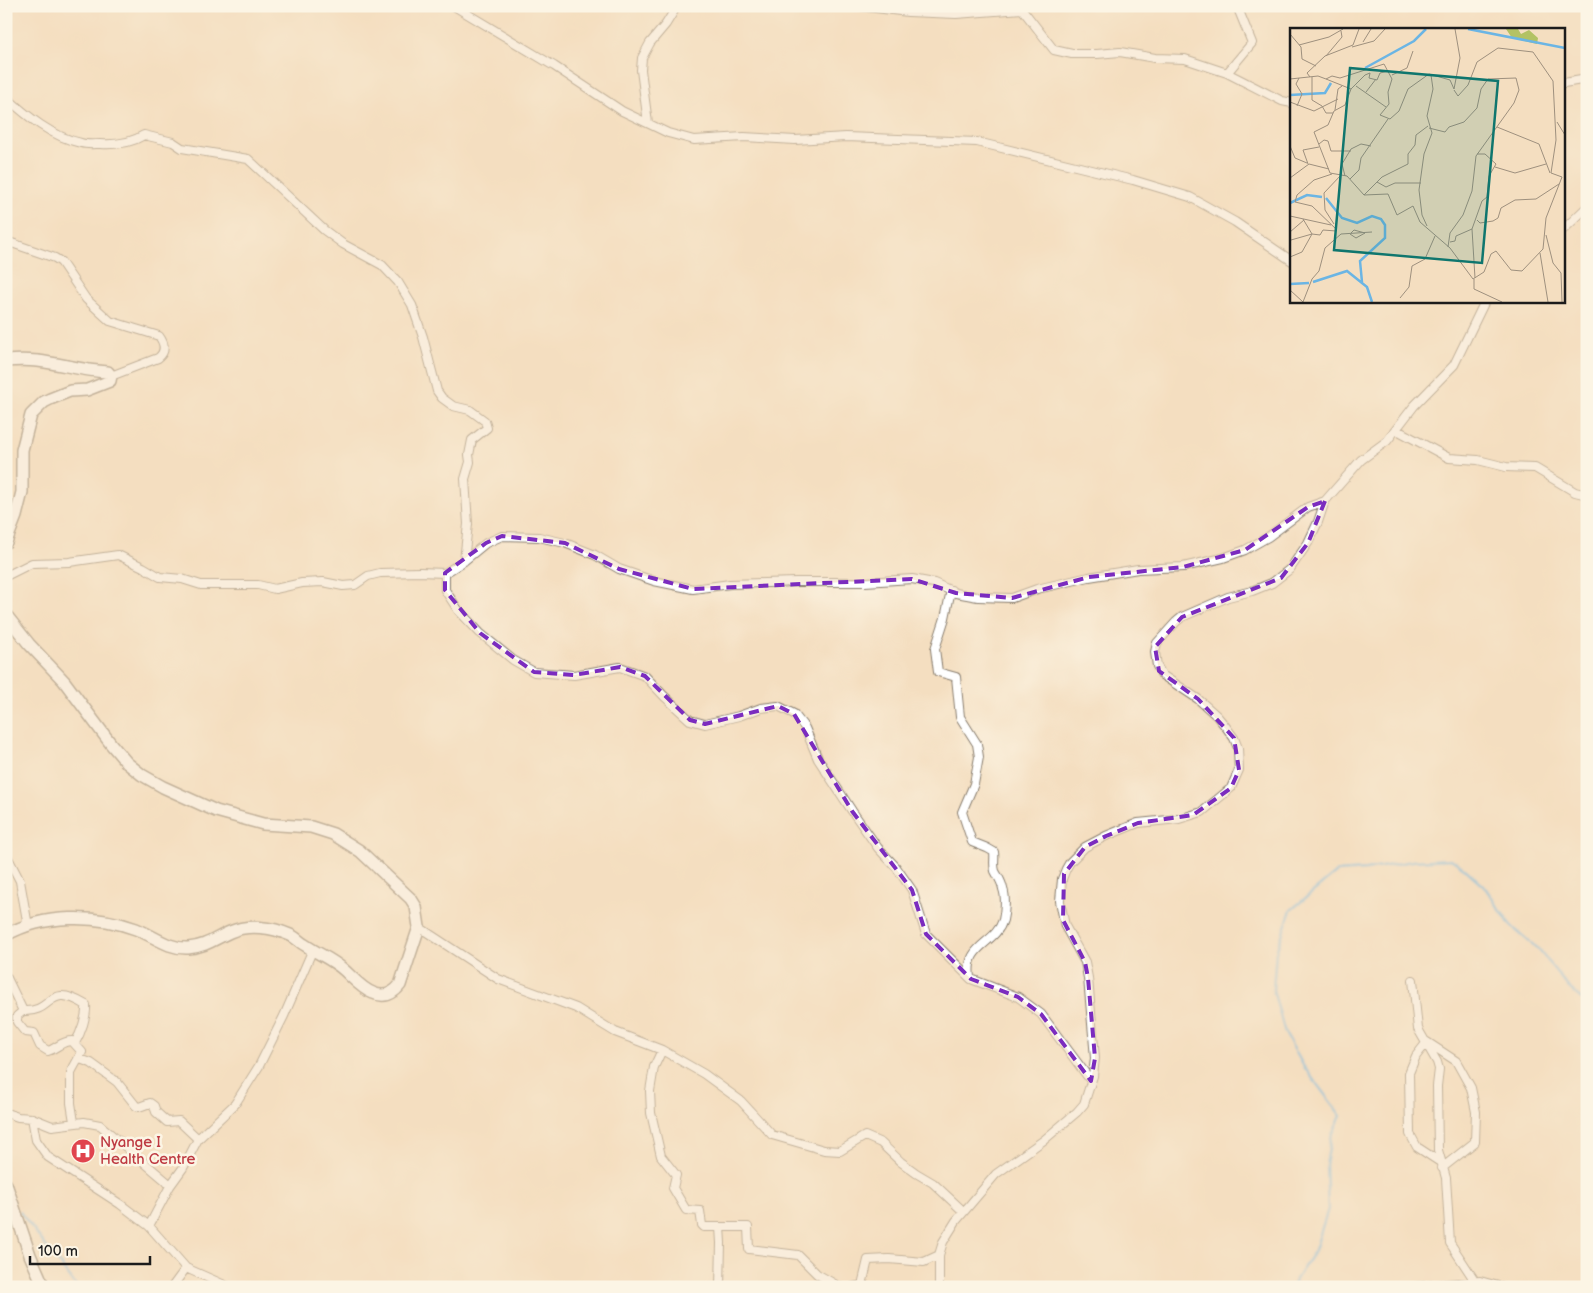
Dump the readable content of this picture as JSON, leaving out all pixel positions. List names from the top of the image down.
{
  "places": {
    "hospital": ["Nyange I Health Centre"]
  },
  "scale_bar": "100 m"
}
